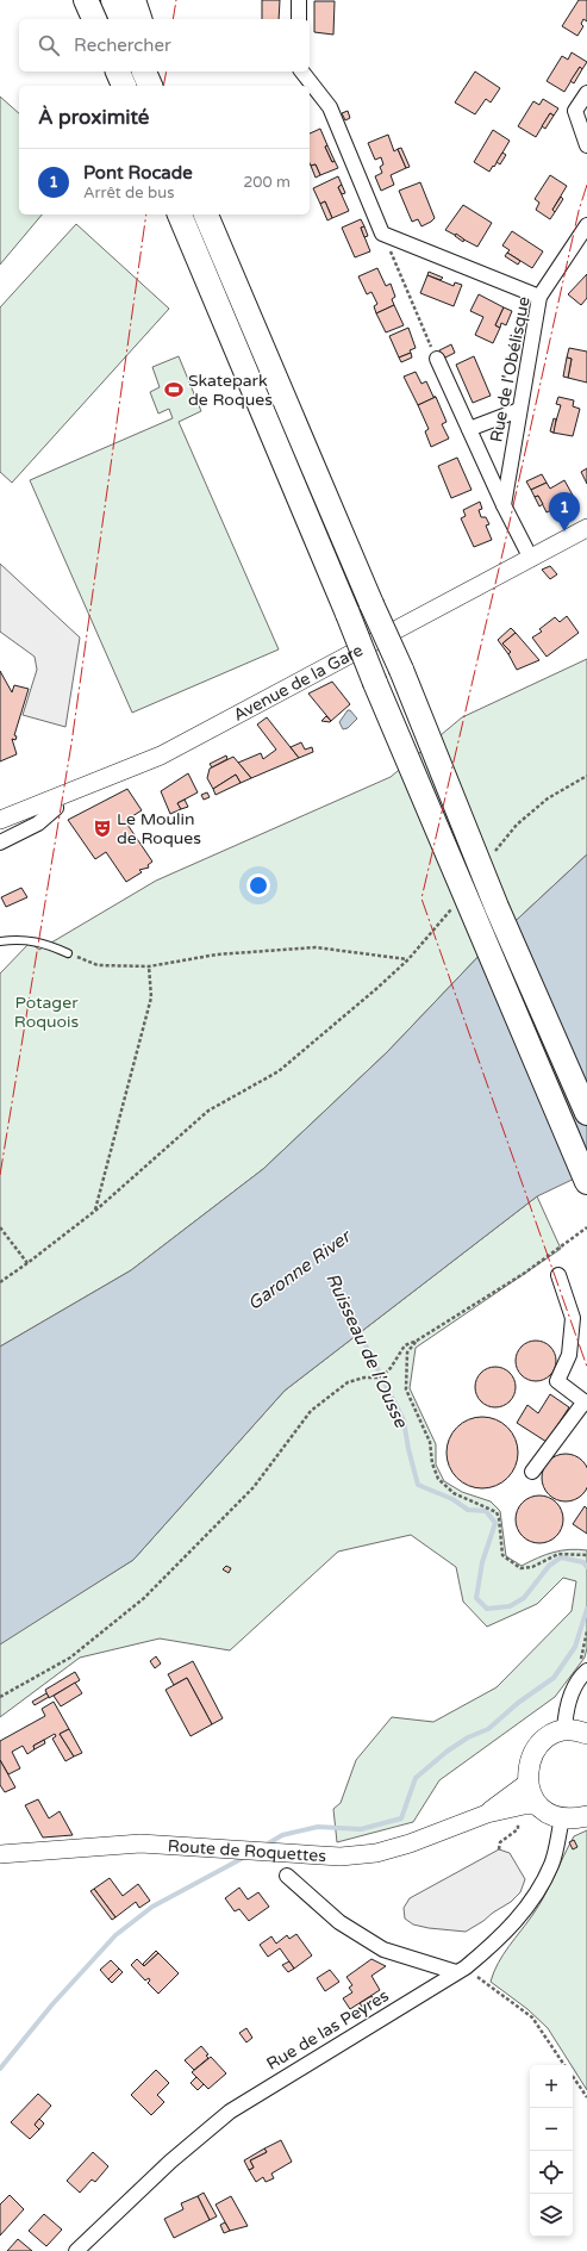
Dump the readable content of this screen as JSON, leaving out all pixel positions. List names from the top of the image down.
{
  "streets": {
    "street": [
      "Rue de l'Obélisque",
      "Avenue de la Gare",
      "Route de Roquettes",
      "Rue de las Peyres"
    ]
  },
  "crossings": [
    ["Rue de l'Obélisque", "Avenue de la Gare"]
  ],
  "water": ["Garonne River", "Ruisseau de l'Ousse"],
  "parks": ["Potager Roquois"],
  "places": {
    "sports": ["Skatepark de Roques"],
    "theatre": ["Le Moulin de Roques"]
  },
  "page": {
    "search": "Rechercher",
    "heading": "À proximité",
    "list": [
      {
        "mark": "1",
        "name": "Pont Rocade",
        "note": "Arrêt de bus",
        "value": "200 m"
      }
    ],
    "pins": "1",
    "map_buttons": ["+", "−"]
  }
}
